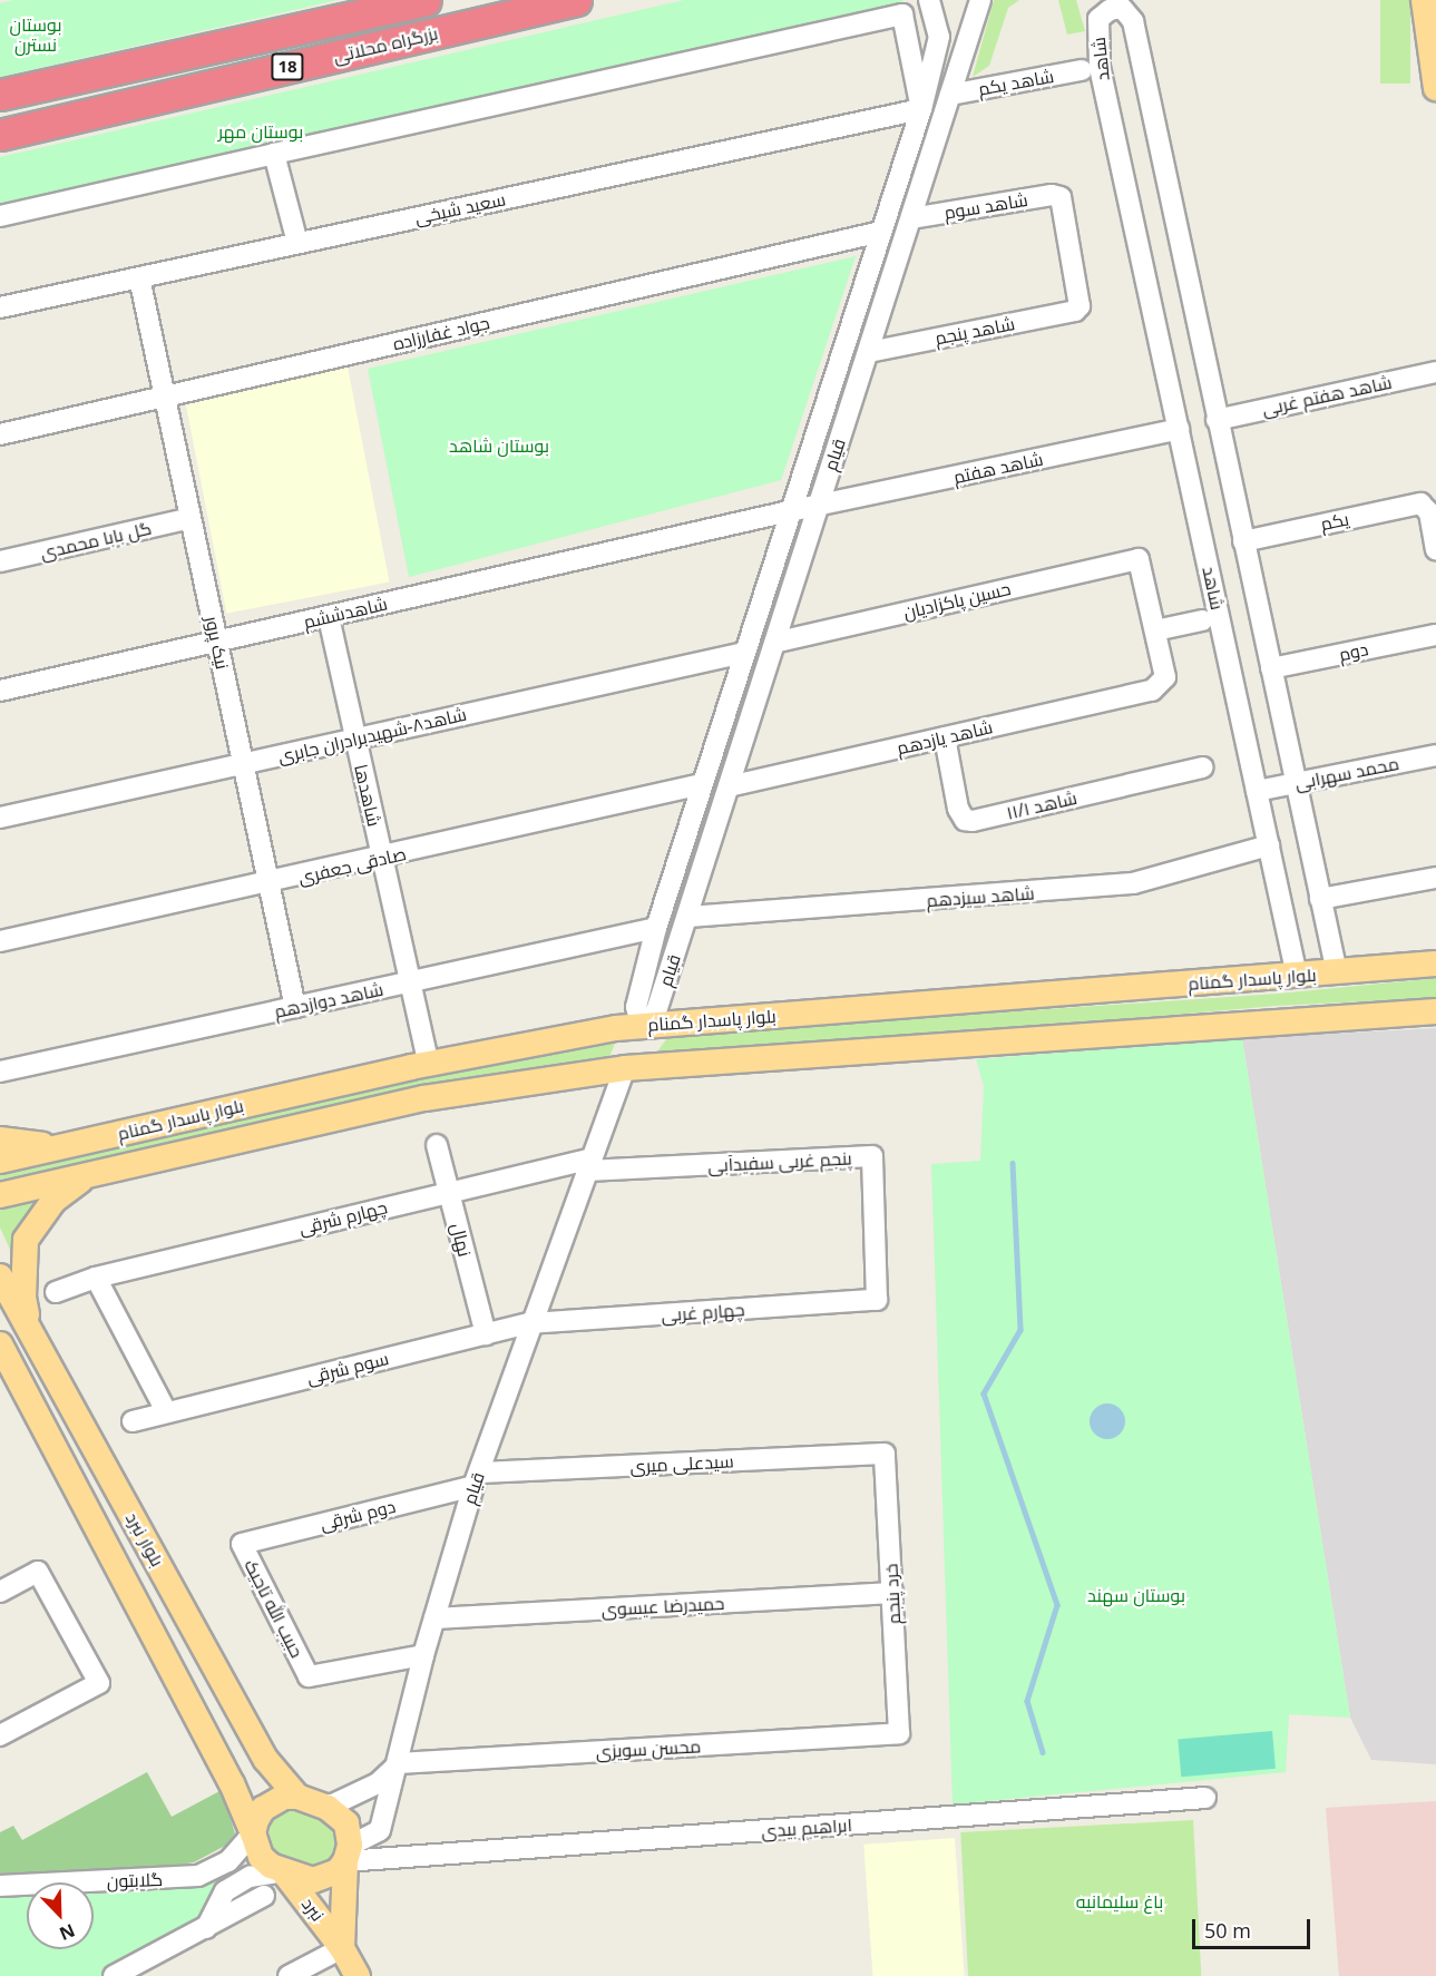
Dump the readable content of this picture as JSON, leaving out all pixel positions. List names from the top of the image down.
{
  "streets": {
    "highway": ["بزرگراه محلاتی", "18"],
    "main road": ["بلوار پاسدار گمنام", "بلوار نبرد", "نبرد"],
    "street": [
      "شاهد",
      "شاهد یکم",
      "شاهد سوم",
      "سعید شیخی",
      "شاهد پنجم",
      "جواد غفارزاده",
      "شاهد هفتم غربی",
      "قیام",
      "شاهد هفتم",
      "یکم",
      "گل بابا محمدی",
      "حسین پاکزادیان",
      "شاهدششم",
      "نیک پرور",
      "دوم",
      "شاهد۸-شهیدبرادران جابری",
      "شاهد یازدهم",
      "محمد سهرابی",
      "شاهدها",
      "شاهد ۱۱/۱",
      "صادقی جعفری",
      "شاهد سیزدهم",
      "شاهد دوازدهم",
      "پنجم غربی سفیدآبی",
      "چهارم شرقی",
      "نهال",
      "چهارم غربی",
      "سوم شرقی",
      "سیدعلی میری",
      "دوم شرقی",
      "خرد پنجم",
      "حمیدرضا عیسوی",
      "حبیب الله تاجیک",
      "محسن سویزی",
      "ابراهیم بیدی",
      "گلابتون"
    ]
  },
  "crossings": [
    ["شاهد", "شاهد هفتم غربی"],
    ["شاهد", "شاهد هفتم"],
    ["شاهد", "یکم"],
    ["شاهد", "دوم"],
    ["شاهد", "محمد سهرابی"],
    ["شاهد", "شاهد سیزدهم"],
    ["شاهد", "بلوار پاسدار گمنام"],
    ["شاهد یکم", "قیام"],
    ["شاهد سوم", "شاهد پنجم"],
    ["شاهد سوم", "قیام"],
    ["سعید شیخی", "قیام"],
    ["سعید شیخی", "نیک پرور"],
    ["شاهد پنجم", "قیام"],
    ["جواد غفارزاده", "قیام"],
    ["جواد غفارزاده", "نیک پرور"],
    ["قیام", "شاهد هفتم"],
    ["قیام", "حسین پاکزادیان"],
    ["قیام", "شاهدششم"],
    ["قیام", "شاهد۸-شهیدبرادران جابری"],
    ["قیام", "شاهد یازدهم"],
    ["قیام", "صادقی جعفری"],
    ["قیام", "شاهد سیزدهم"],
    ["قیام", "بلوار پاسدار گمنام"],
    ["قیام", "شاهد دوازدهم"],
    ["قیام", "پنجم غربی سفیدآبی"],
    ["قیام", "چهارم شرقی"],
    ["قیام", "چهارم غربی"],
    ["قیام", "سوم شرقی"],
    ["قیام", "سیدعلی میری"],
    ["قیام", "دوم شرقی"],
    ["قیام", "بلوار نبرد"],
    ["قیام", "حمیدرضا عیسوی"],
    ["قیام", "حبیب الله تاجیک"],
    ["قیام", "محسن سویزی"],
    ["قیام", "ابراهیم بیدی"],
    ["قیام", "گلابتون"],
    ["قیام", "نبرد"],
    ["شاهد هفتم", "شاهدششم"],
    ["گل بابا محمدی", "نیک پرور"],
    ["حسین پاکزادیان", "شاهد یازدهم"],
    ["شاهدششم", "نیک پرور"],
    ["شاهدششم", "شاهدها"],
    ["نیک پرور", "شاهد۸-شهیدبرادران جابری"],
    ["نیک پرور", "صادقی جعفری"],
    ["نیک پرور", "شاهد دوازدهم"],
    ["شاهد۸-شهیدبرادران جابری", "شاهدها"],
    ["شاهد یازدهم", "شاهد ۱۱/۱"],
    ["شاهدها", "صادقی جعفری"],
    ["شاهدها", "شاهد دوازدهم"],
    ["پنجم غربی سفیدآبی", "چهارم شرقی"],
    ["پنجم غربی سفیدآبی", "چهارم غربی"],
    ["چهارم شرقی", "نهال"],
    ["نهال", "سوم شرقی"],
    ["چهارم غربی", "سوم شرقی"],
    ["سیدعلی میری", "دوم شرقی"],
    ["سیدعلی میری", "خرد پنجم"],
    ["دوم شرقی", "حبیب الله تاجیک"],
    ["بلوار نبرد", "ابراهیم بیدی"],
    ["بلوار نبرد", "گلابتون"],
    ["بلوار نبرد", "نبرد"],
    ["خرد پنجم", "حمیدرضا عیسوی"],
    ["خرد پنجم", "محسن سویزی"],
    ["ابراهیم بیدی", "گلابتون"],
    ["ابراهیم بیدی", "نبرد"],
    ["گلابتون", "نبرد"]
  ],
  "parks": [
    "بوستان نسترن",
    "بوستان مهر",
    "بوستان شاهد",
    "بوستان سهند",
    "باغ سلیمانیه"
  ],
  "scale_bar": "50 m",
  "north": "bottom right"
}
